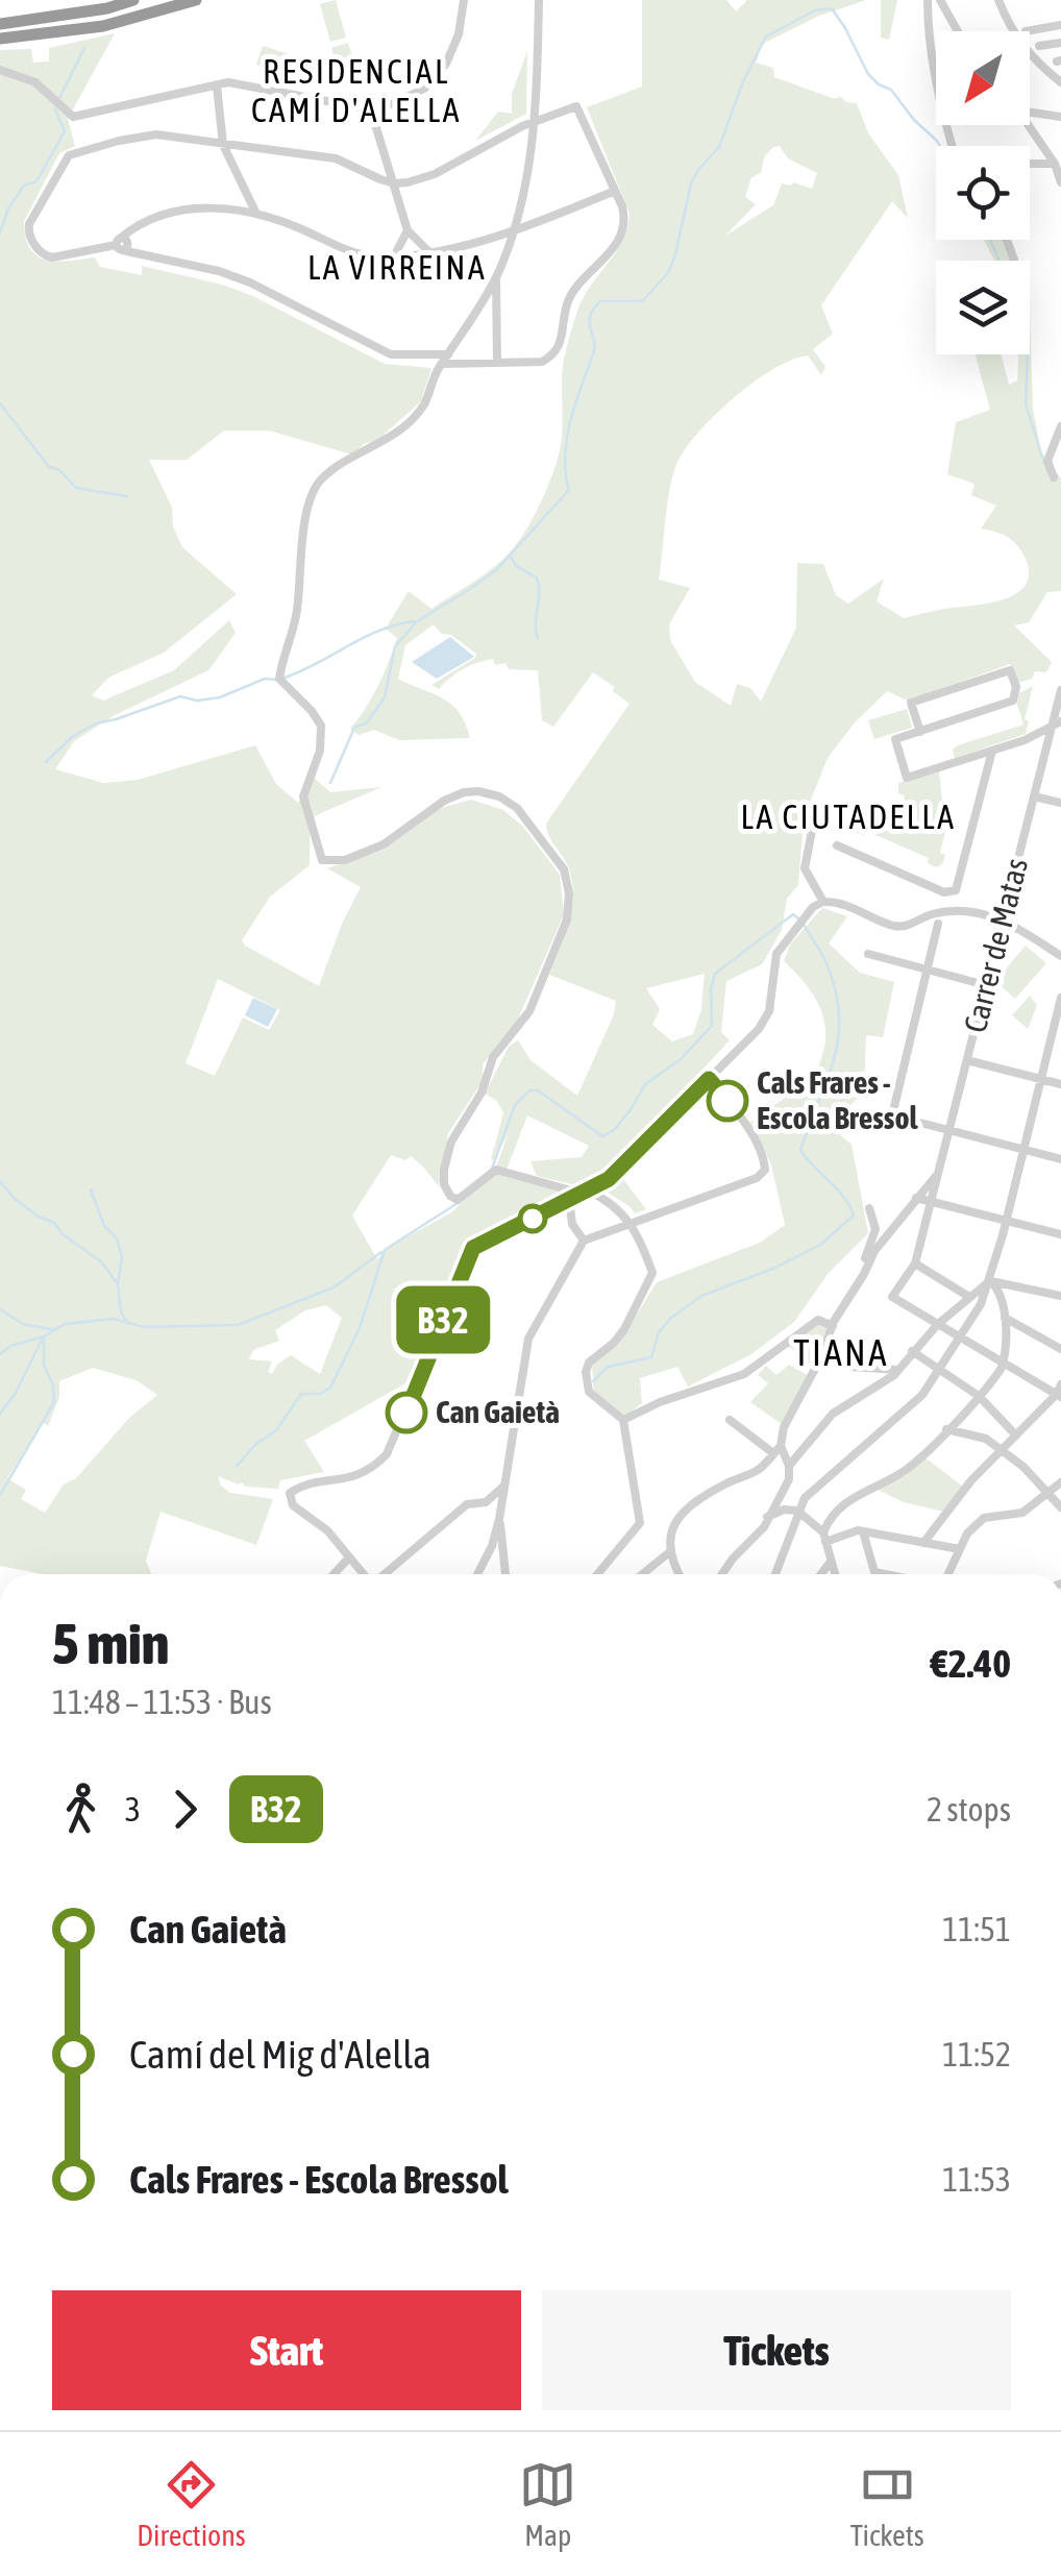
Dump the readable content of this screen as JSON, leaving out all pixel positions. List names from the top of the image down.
{
  "streets": {
    "street": ["Carrer de Matas"]
  },
  "districts": [
    "RESIDENCIAL CAMÍ D'ALELLA",
    "LA VIRREINA",
    "LA CIUTADELLA",
    "TIANA"
  ],
  "places": ["Cals Frares - Escola Bressol", "Can Gaietà"],
  "lines": ["bus line B32"],
  "north": "bottom left",
  "page": {
    "on_map": "B32",
    "heading": ["5 min", "11:48 – 11:53 · Bus", "€2.40"],
    "legs": ["3", "B32", "2 stops"],
    "list": [
      {
        "name": "Can Gaietà",
        "value": "11:51"
      },
      {
        "name": "Camí del Mig d'Alella",
        "value": "11:52"
      },
      {
        "name": "Cals Frares - Escola Bressol",
        "value": "11:53"
      }
    ],
    "buttons": ["Start", "Tickets"],
    "tabs": ["Directions", "Map", "Tickets"]
  }
}
